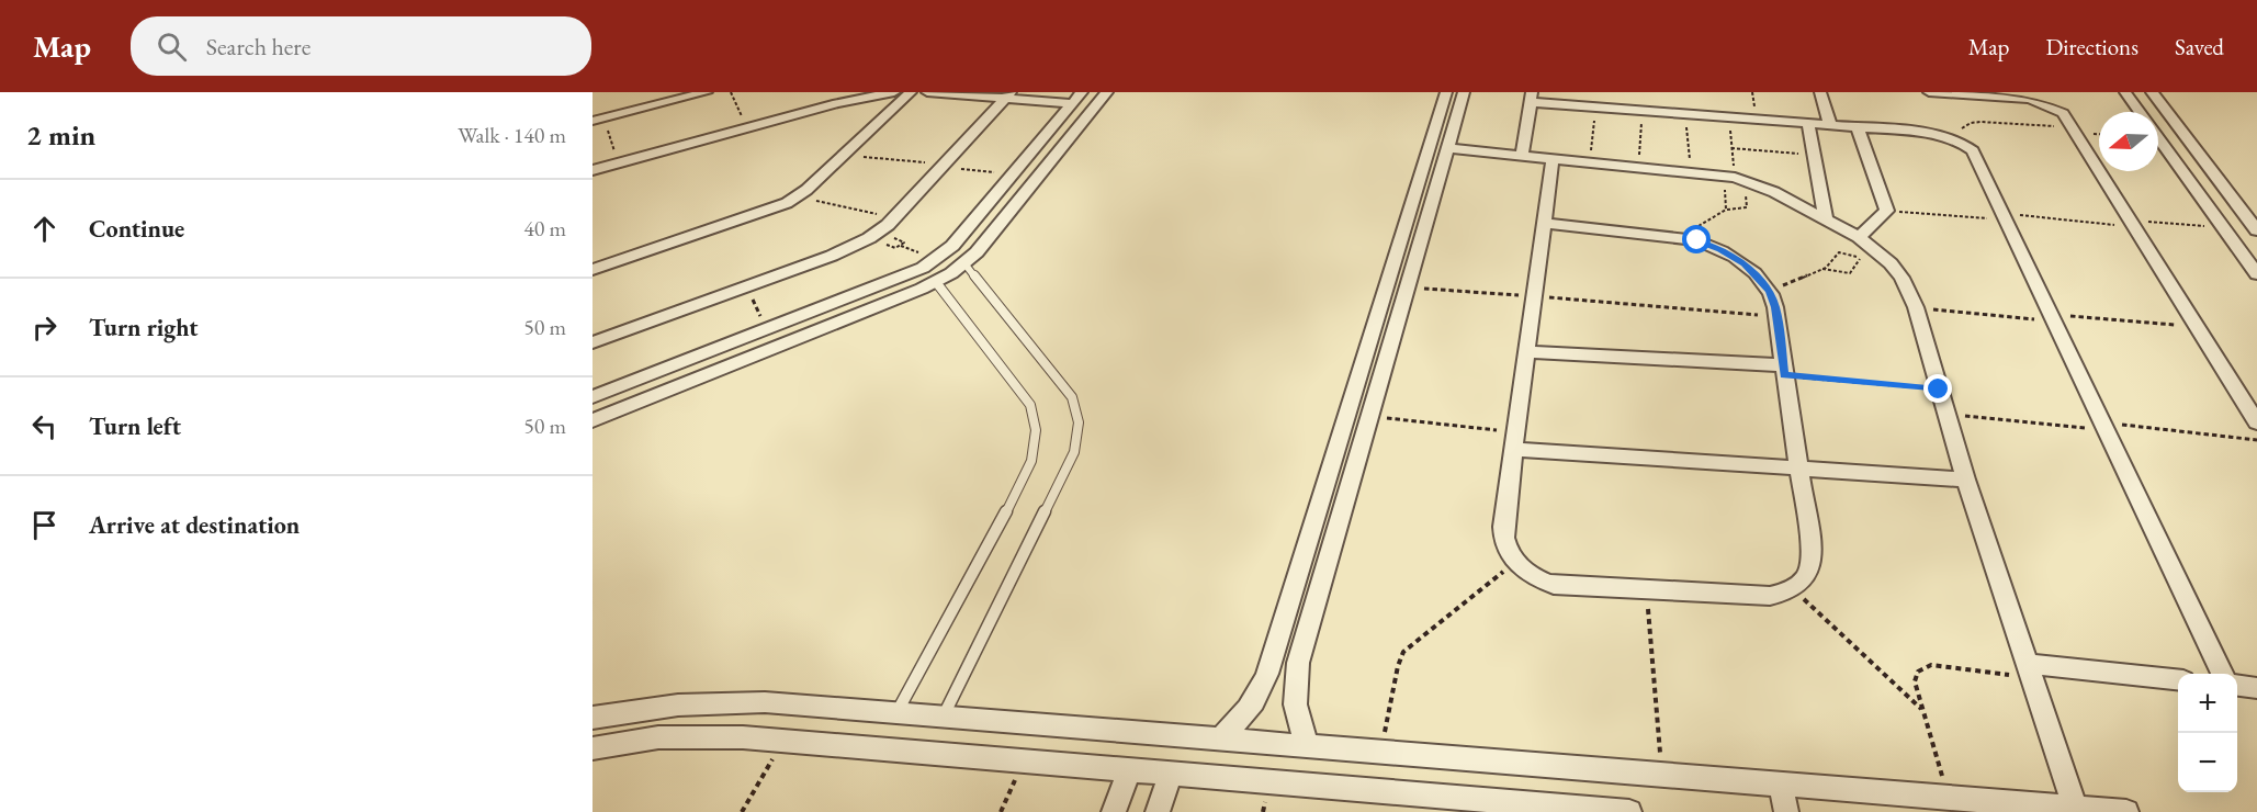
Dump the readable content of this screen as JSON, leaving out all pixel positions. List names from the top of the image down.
{
  "north": "left",
  "page": {
    "header": "Map",
    "search": "Search here",
    "nav": ["Map", "Directions", "Saved"],
    "heading": ["2 min", "Walk · 140 m"],
    "list": [
      ["Continue", "40 m"],
      ["Turn right", "50 m"],
      ["Turn left", "50 m"],
      "Arrive at destination"
    ],
    "map_buttons": ["+", "−"]
  }
}
